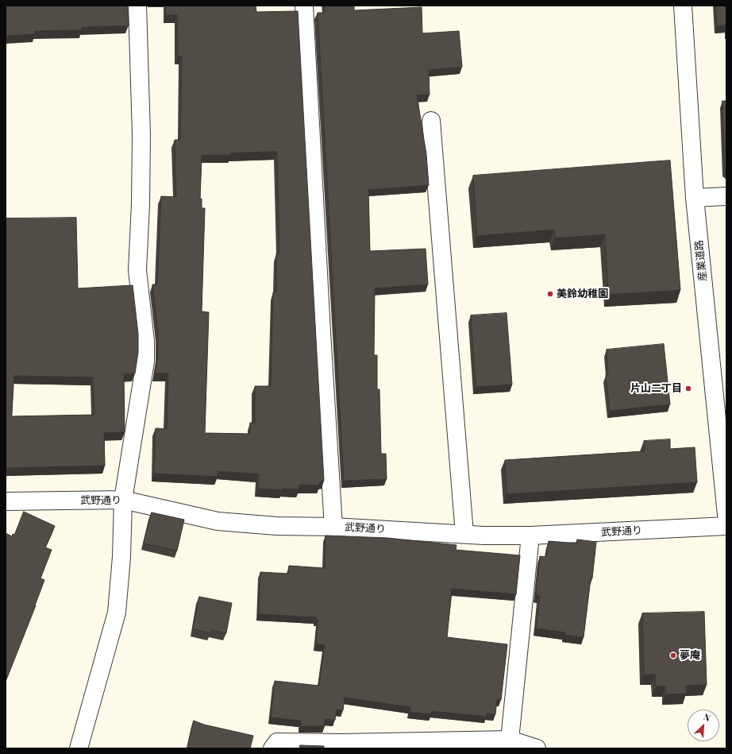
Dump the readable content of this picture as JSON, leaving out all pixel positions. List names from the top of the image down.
{
  "streets": {
    "street": ["産業道路", "武野通り"]
  },
  "places": ["美鈴幼稚園", "片山二丁目", "夢庵"],
  "north": "top right"
}
